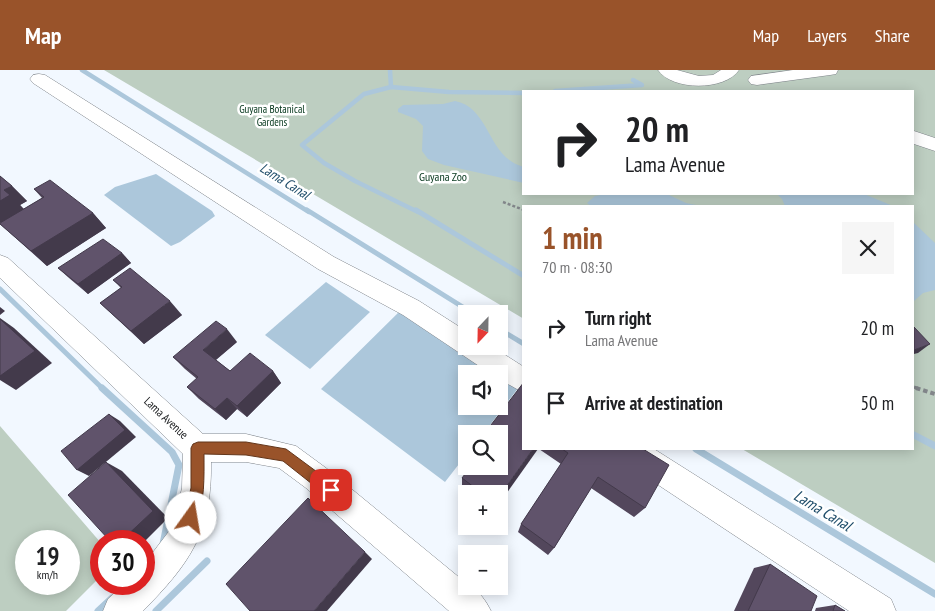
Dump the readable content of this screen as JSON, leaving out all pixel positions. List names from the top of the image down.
{
  "streets": {
    "street": ["Lama Avenue"]
  },
  "water": ["Lama Canal"],
  "parks": ["Guyana Botanical Gardens", "Guyana Zoo"],
  "north": "bottom",
  "page": {
    "header": "Map",
    "nav": ["Map", "Layers", "Share"],
    "turn": ["20 m", "Lama Avenue"],
    "heading": ["1 min", "70 m · 08:30"],
    "list": [
      {
        "name": "Turn right",
        "note": "Lama Avenue",
        "value": "20 m"
      },
      {
        "name": "Arrive at destination",
        "value": "50 m"
      }
    ],
    "map_buttons": ["+", "−"],
    "speed": "19 km/h",
    "limit": "30"
  }
}
